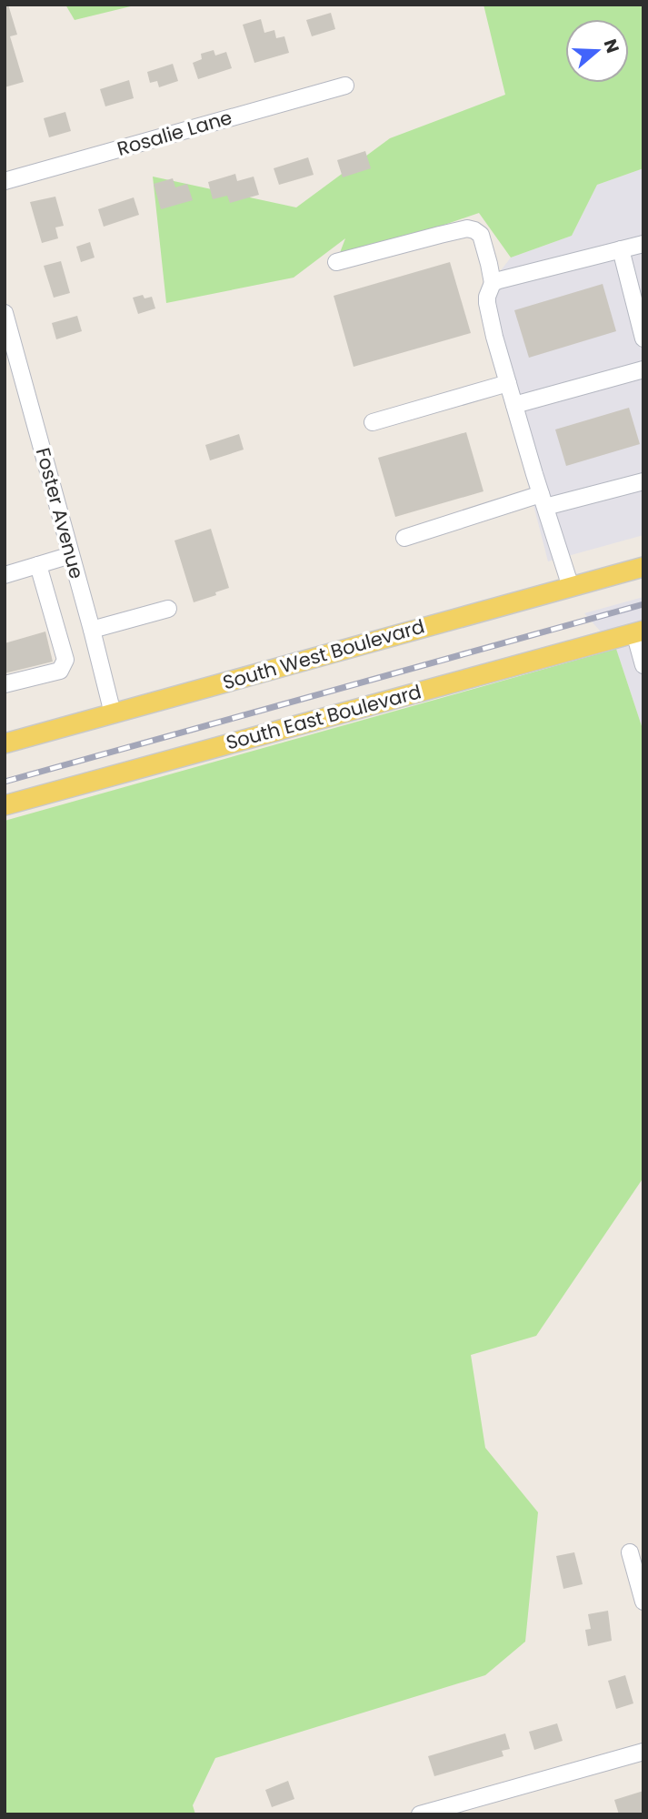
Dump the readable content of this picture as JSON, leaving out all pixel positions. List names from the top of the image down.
{
  "streets": {
    "main road": ["South West Boulevard", "South East Boulevard"],
    "street": ["Rosalie Lane", "Foster Avenue"]
  },
  "crossings": [
    ["Foster Avenue", "South West Boulevard"]
  ],
  "north": "right"
}
